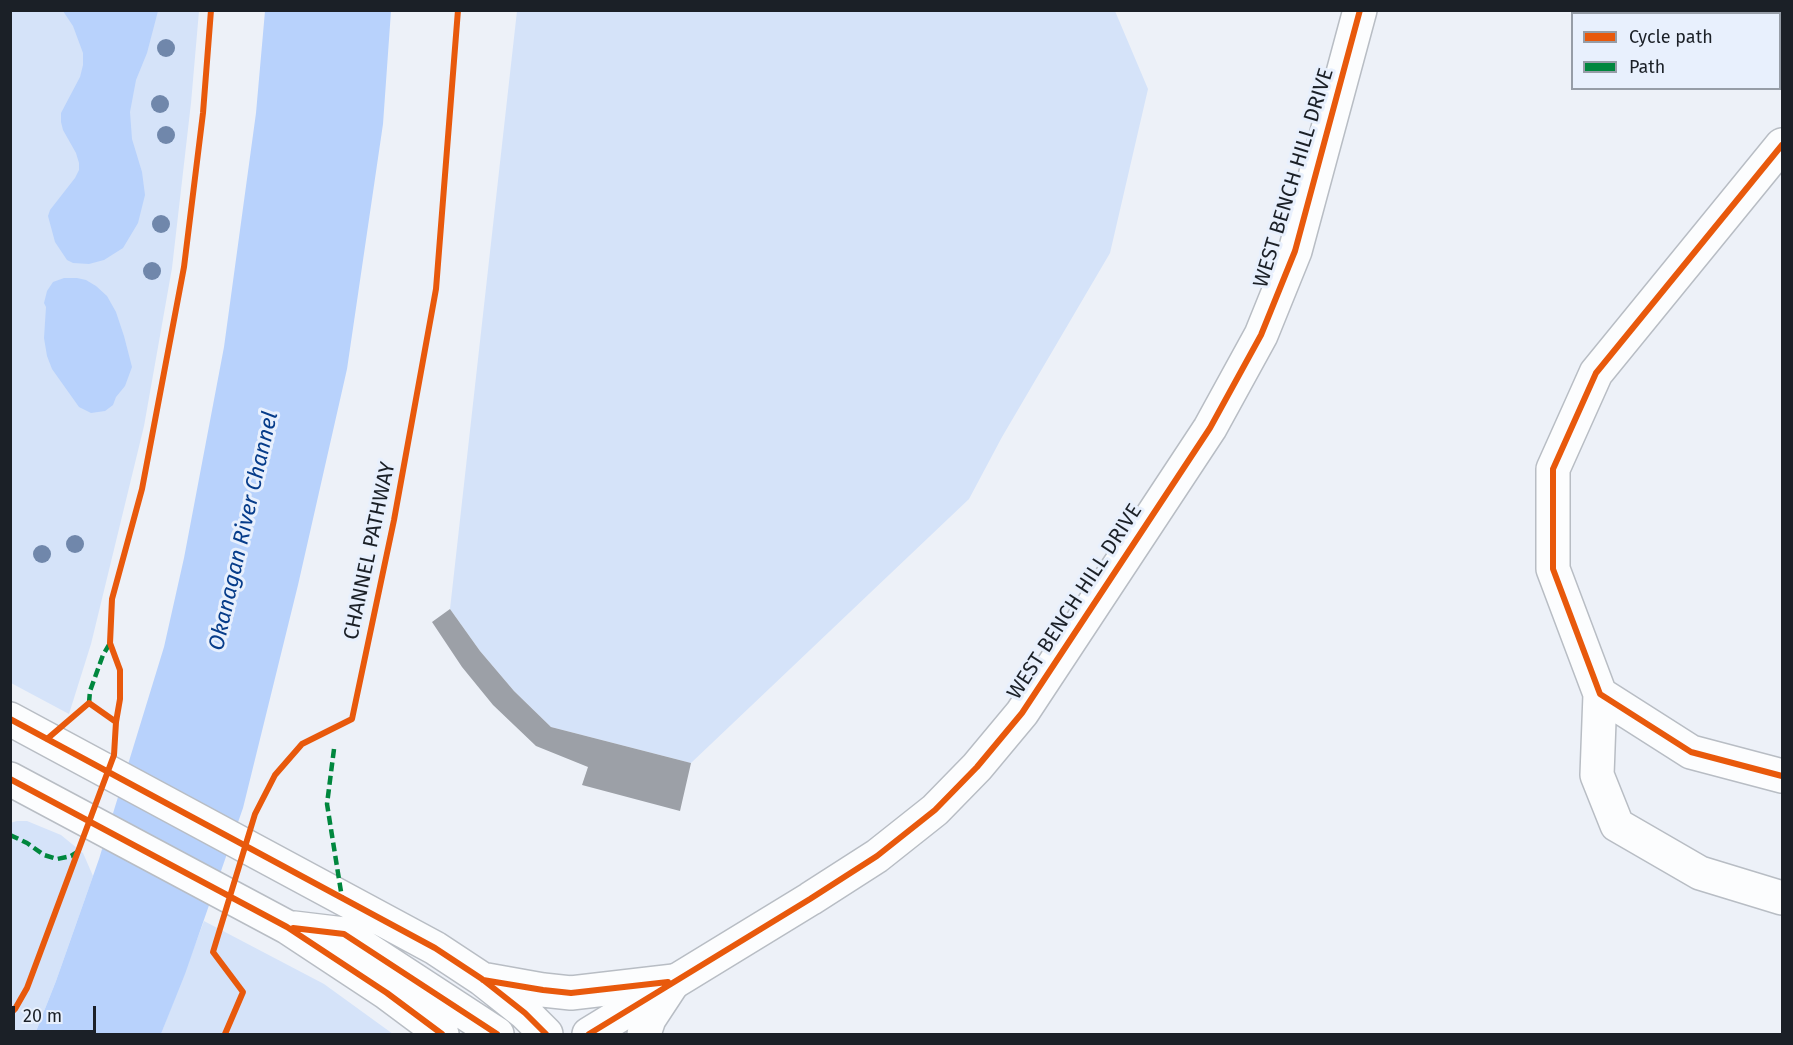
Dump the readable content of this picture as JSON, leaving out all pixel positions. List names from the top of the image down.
{
  "streets": {
    "main road": ["WEST BENCH HILL DRIVE"],
    "cycle path": ["CHANNEL PATHWAY"]
  },
  "water": ["Okanagan River Channel"],
  "legend": ["Cycle path", "Path"],
  "scale_bar": "20 m"
}
